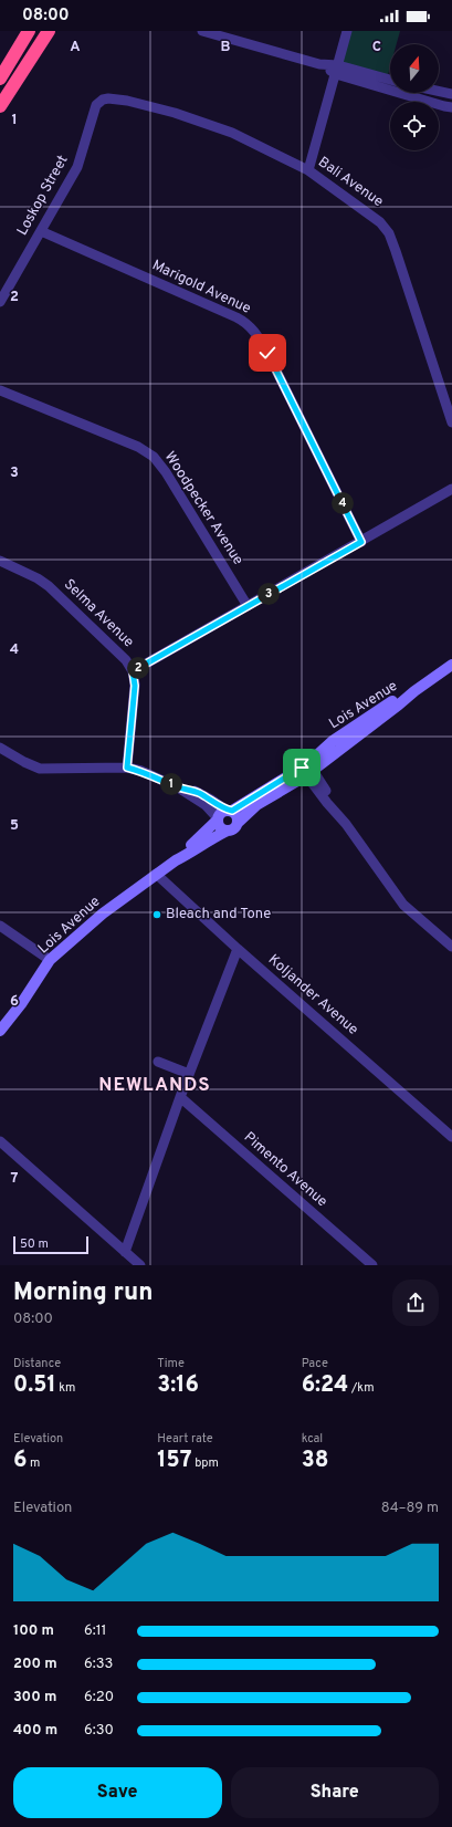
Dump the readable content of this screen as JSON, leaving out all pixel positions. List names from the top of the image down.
{
  "streets": {
    "street": [
      "Bali Avenue",
      "Loskop Street",
      "Marigold Avenue",
      "Woodpecker Avenue",
      "Selma Avenue",
      "Lois Avenue",
      "Koljander Avenue",
      "Pimento Avenue"
    ]
  },
  "crossings": [
    ["Bali Avenue", "Loskop Street"],
    ["Loskop Street", "Marigold Avenue"],
    ["Lois Avenue", "Koljander Avenue"]
  ],
  "districts": ["NEWLANDS"],
  "places": ["Bleach and Tone"],
  "scale_bar": "50 m",
  "north": "top",
  "page": {
    "status": "08:00",
    "pins": [
      "4",
      "3",
      "2",
      "1"
    ],
    "scale": "50 m",
    "heading": ["Morning run", "08:00"],
    "stats": [
      ["Distance", "0.51 km"],
      ["Time", "3:16"],
      ["Pace", "6:24 /km"],
      ["Elevation", "6 m"],
      ["Heart rate", "157 bpm"],
      ["kcal", "38"]
    ],
    "chart": ["Elevation", "84–89 m"],
    "list": [
      {
        "name": "100 m",
        "note": "6:11"
      },
      {
        "name": "200 m",
        "note": "6:33"
      },
      {
        "name": "300 m",
        "note": "6:20"
      },
      {
        "name": "400 m",
        "note": "6:30"
      }
    ],
    "buttons": ["Save", "Share"]
  },
  "grid": {
    "columns": ["A", "B", "C"],
    "rows": [
      "1",
      "2",
      "3",
      "4",
      "5",
      "6",
      "7"
    ]
  }
}
